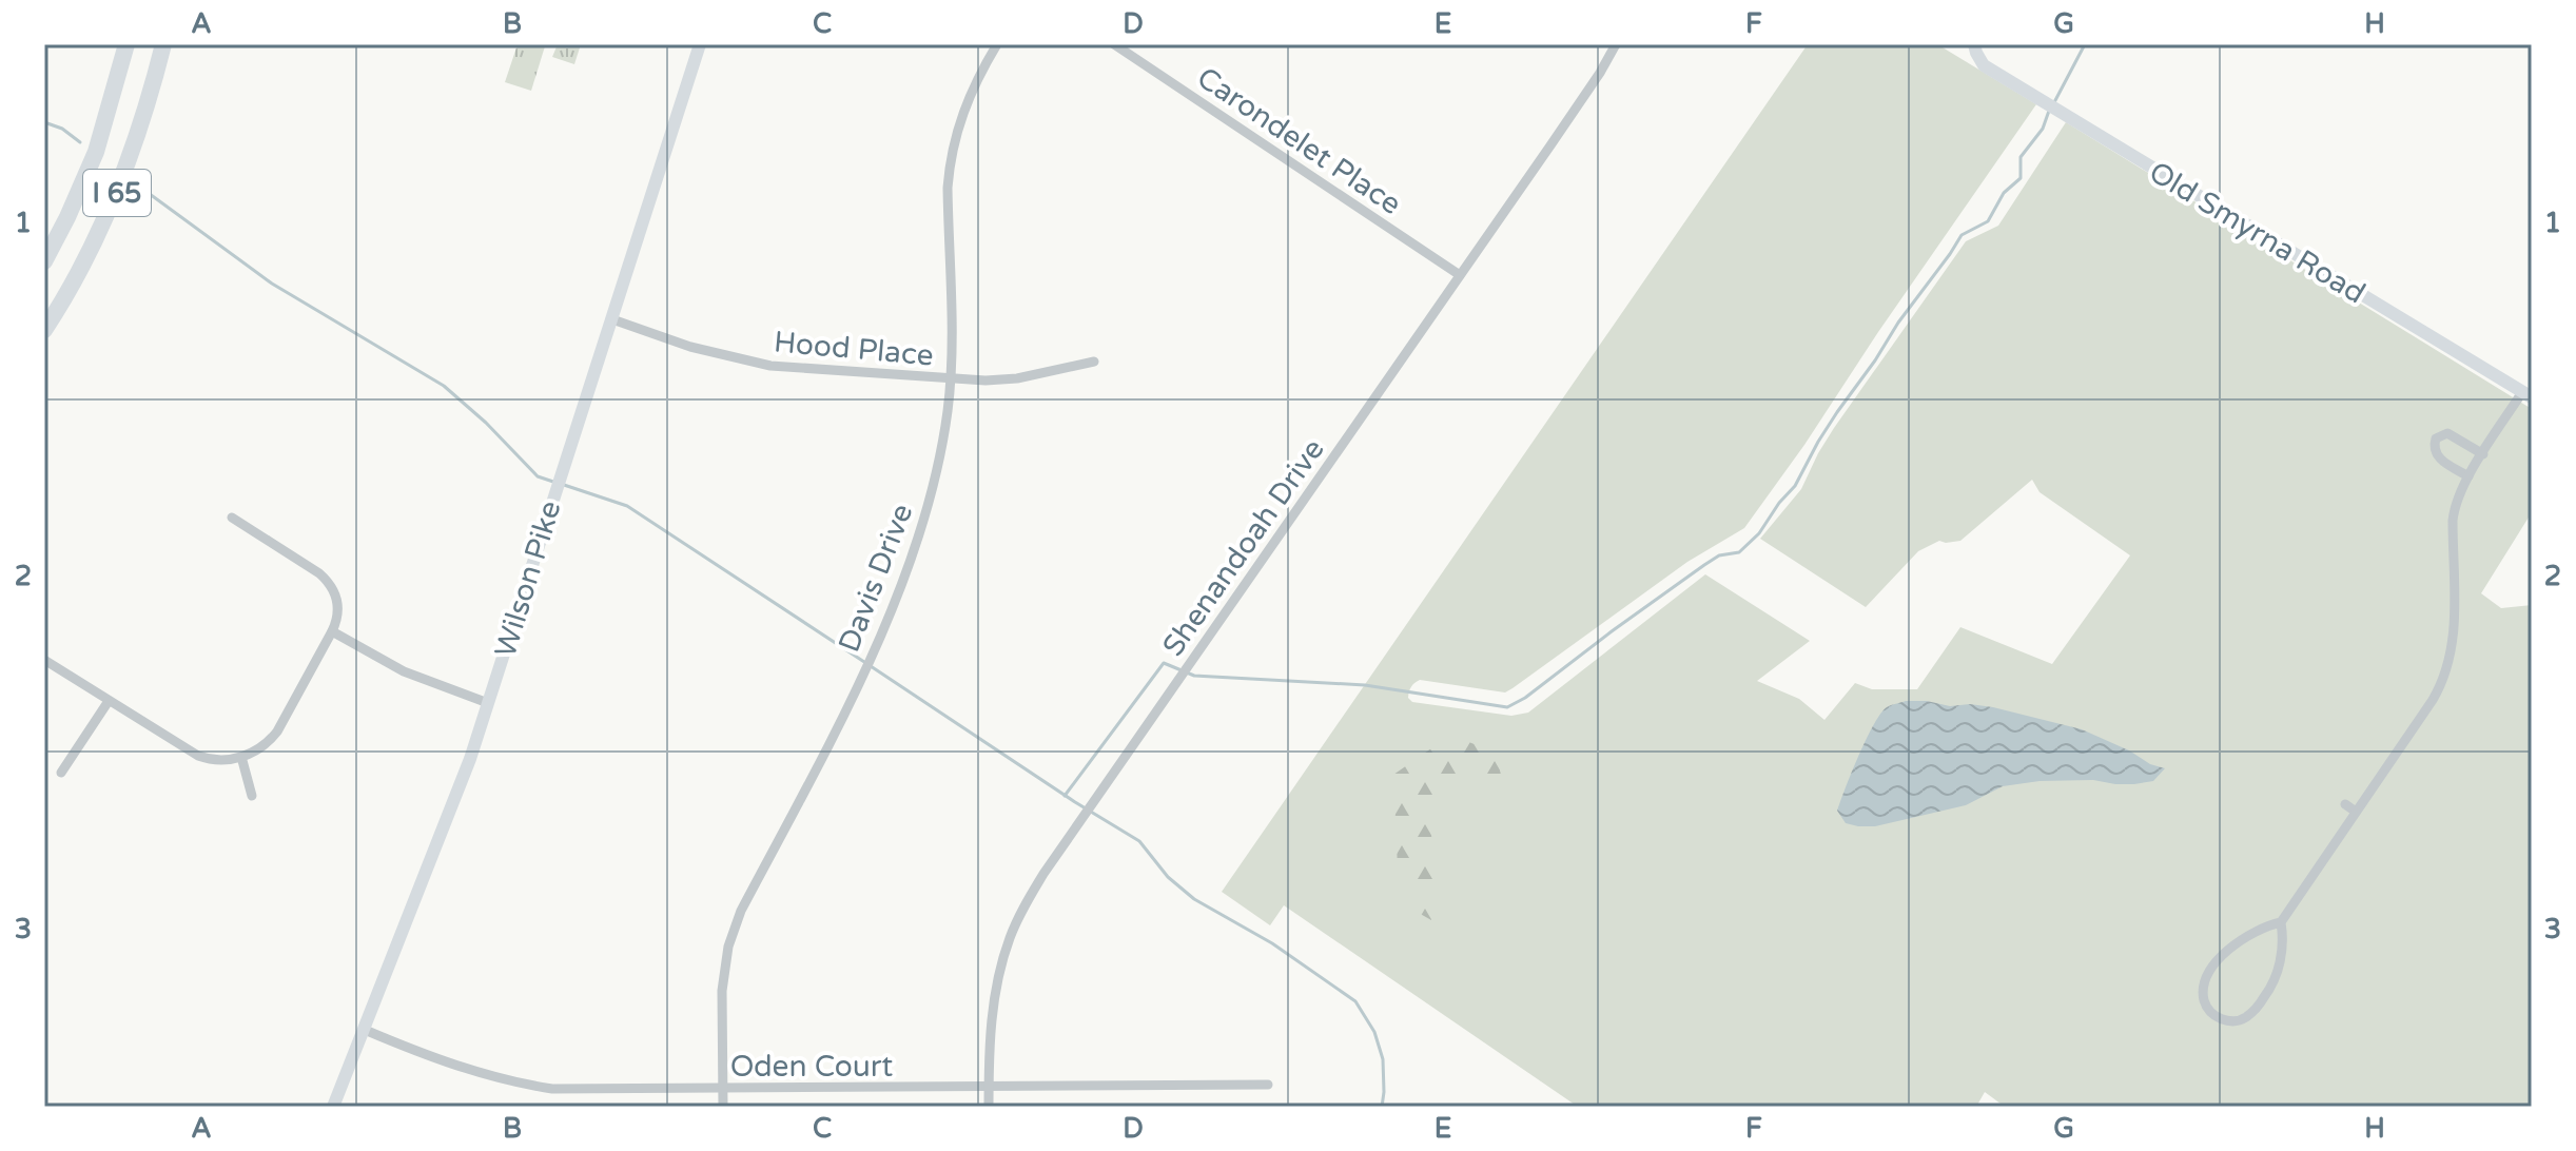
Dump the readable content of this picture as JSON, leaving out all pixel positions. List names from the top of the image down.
{
  "streets": {
    "highway": ["I 65"],
    "main road": ["Old Smyrna Road", "Wilson Pike"],
    "street": [
      "Carondelet Place",
      "Hood Place",
      "Shenandoah Drive",
      "Davis Drive",
      "Oden Court"
    ]
  },
  "crossings": [
    ["Carondelet Place", "Shenandoah Drive"],
    ["Hood Place", "Davis Drive"],
    ["Hood Place", "Wilson Pike"],
    ["Shenandoah Drive", "Oden Court"],
    ["Davis Drive", "Oden Court"],
    ["Wilson Pike", "Oden Court"]
  ],
  "grid": {
    "columns": [
      "A",
      "B",
      "C",
      "D",
      "E",
      "F",
      "G",
      "H"
    ],
    "rows": ["1", "2", "3"]
  }
}
